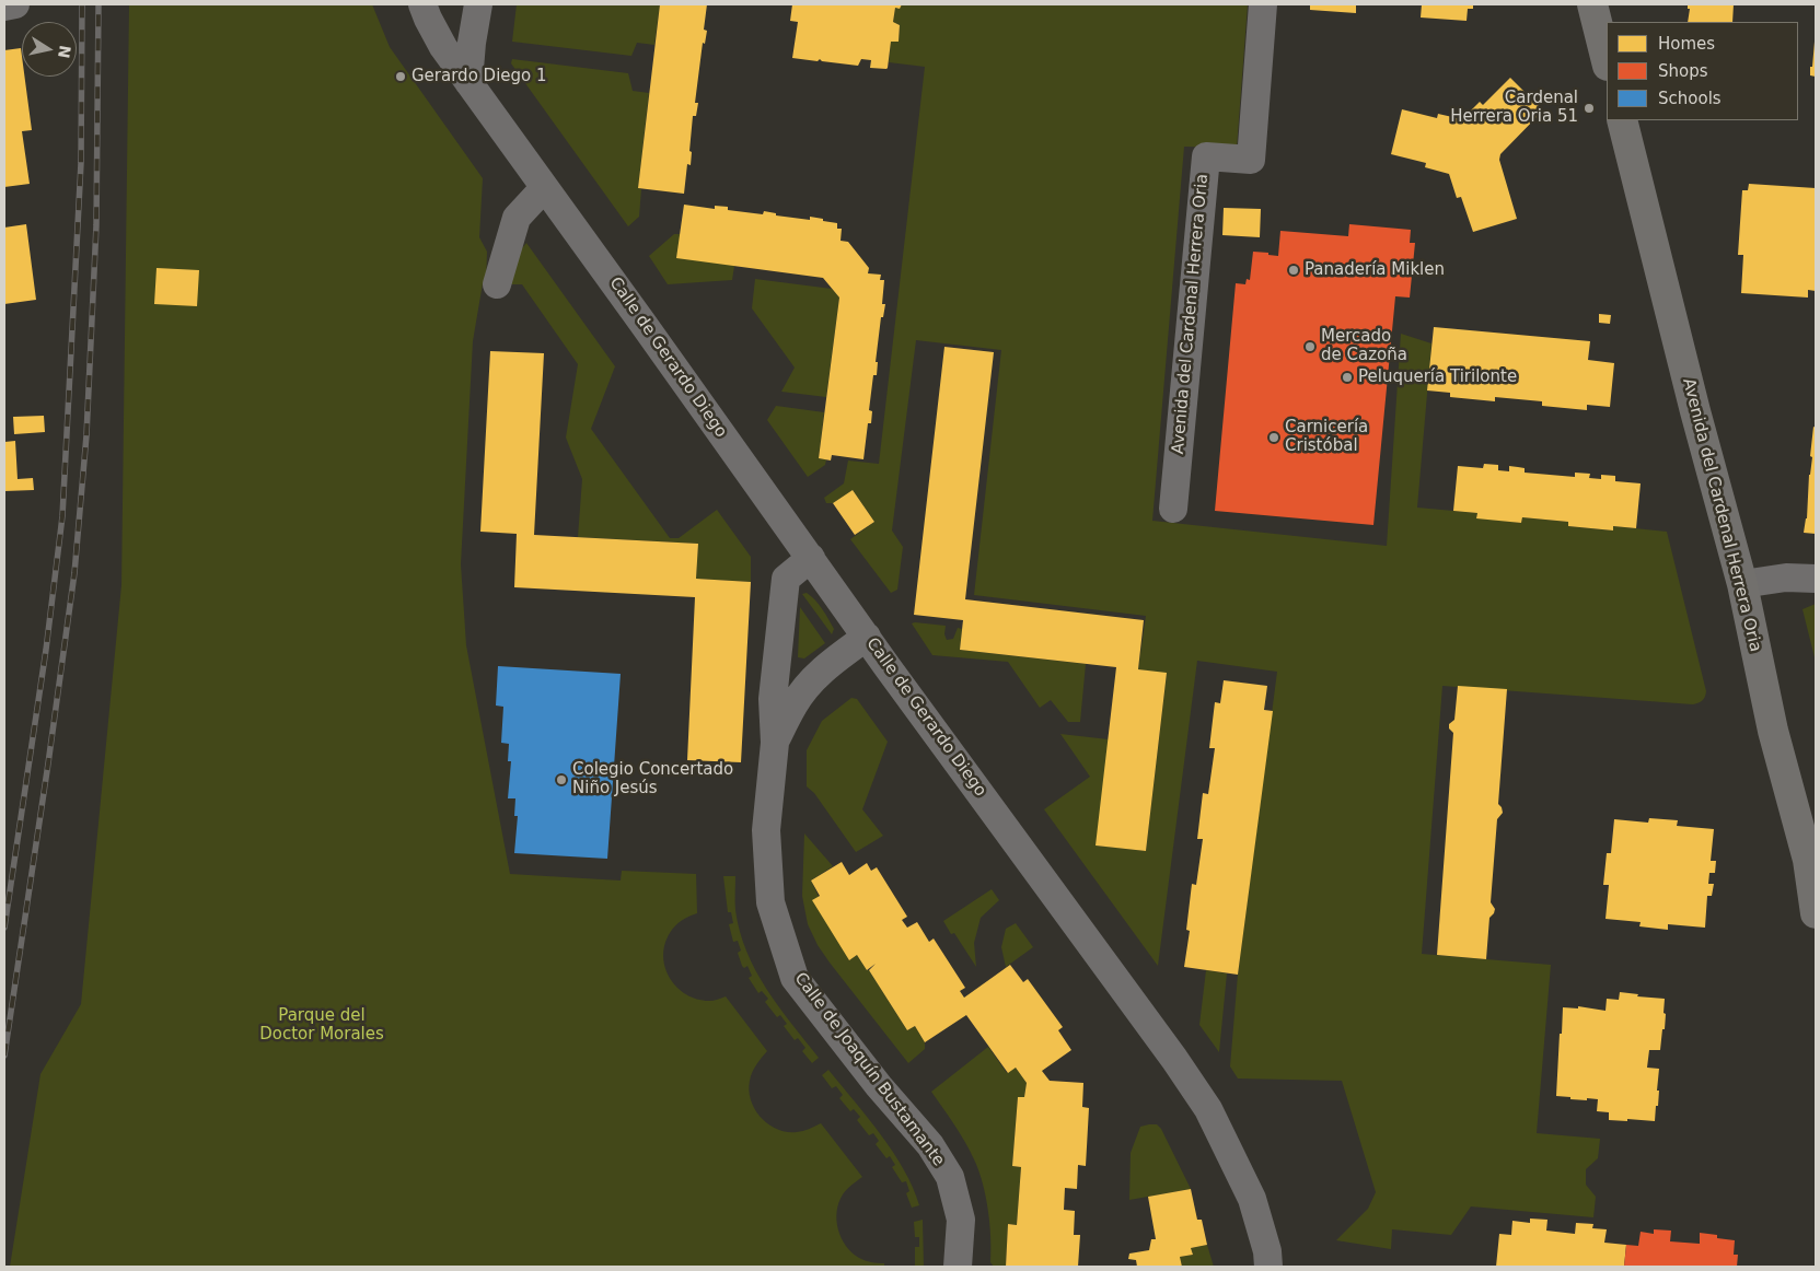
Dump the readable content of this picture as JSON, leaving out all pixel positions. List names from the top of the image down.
{
  "streets": {
    "main road": ["Avenida del Cardenal Herrera Oria"],
    "street": ["Calle de Gerardo Diego", "Calle de Joaquín Bustamante"]
  },
  "crossings": [
    ["Calle de Gerardo Diego", "Calle de Joaquín Bustamante"]
  ],
  "parks": ["Parque del Doctor Morales"],
  "places": [
    "Gerardo Diego 1",
    "Cardenal Herrera Oria 51",
    "Panadería Miklen",
    "Mercado de Cazoña",
    "Peluquería Tirilonte",
    "Carnicería Cristóbal",
    "Colegio Concertado Niño Jesús"
  ],
  "legend": ["Homes", "Shops", "Schools"],
  "north": "right"
}
